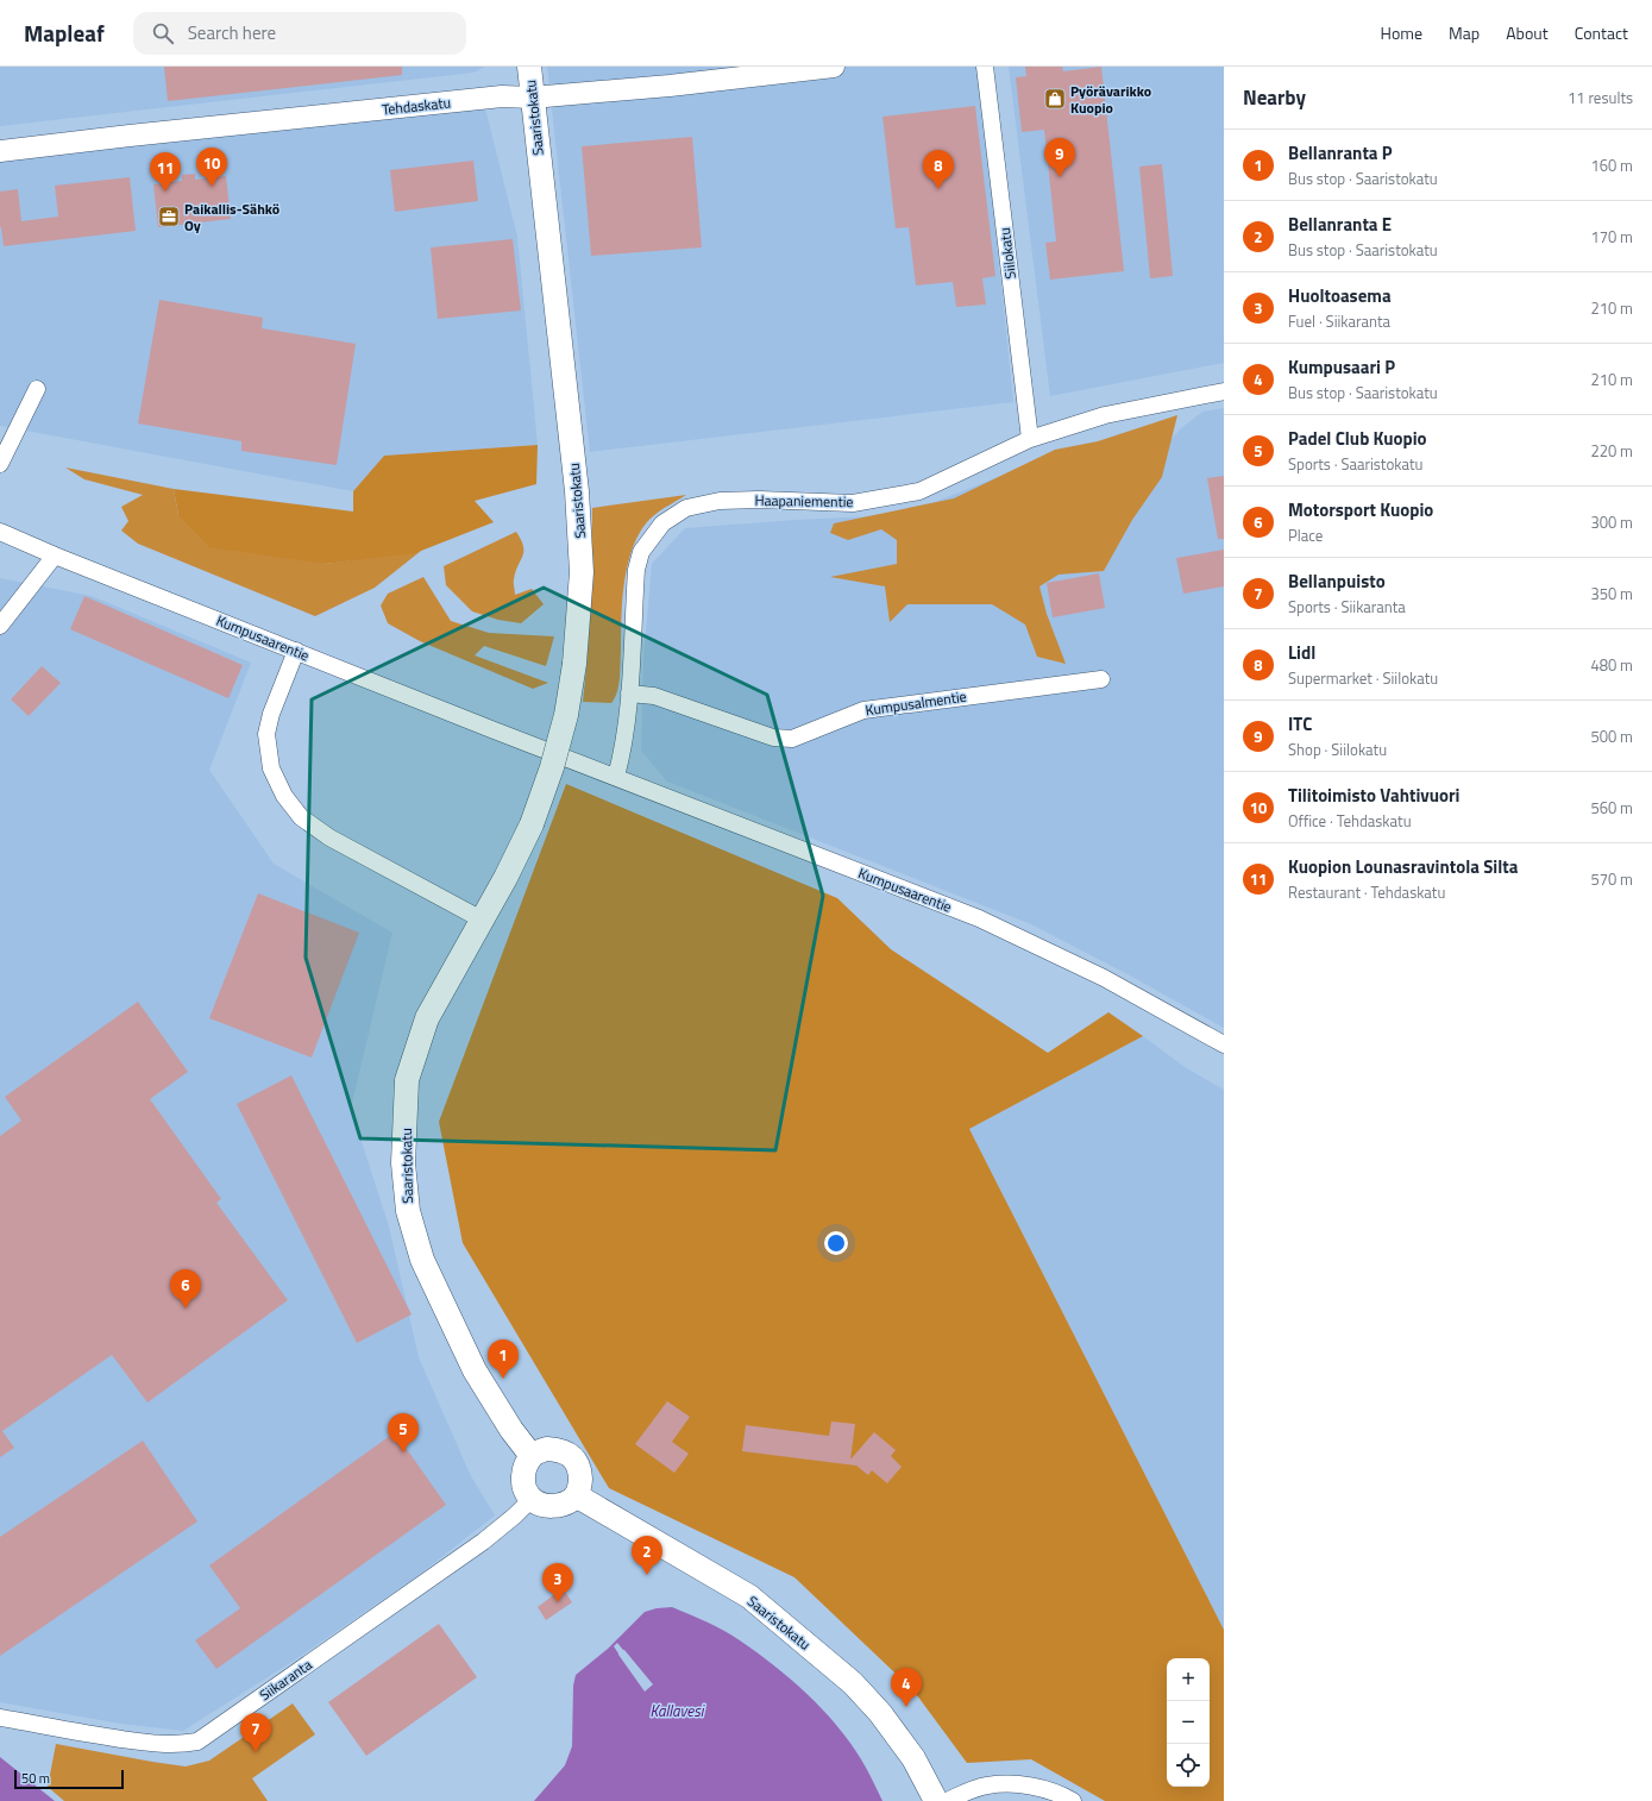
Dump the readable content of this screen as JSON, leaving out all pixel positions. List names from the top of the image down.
{
  "streets": {
    "main road": ["Saaristokatu"],
    "street": [
      "Tehdaskatu",
      "Siilokatu",
      "Haapaniementie",
      "Kumpusaarentie",
      "Kumpusalmentie",
      "Siikaranta"
    ]
  },
  "crossings": [
    ["Tehdaskatu", "Saaristokatu"],
    ["Saaristokatu", "Siikaranta"],
    ["Siilokatu", "Haapaniementie"],
    ["Haapaniementie", "Kumpusaarentie"],
    ["Haapaniementie", "Kumpusalmentie"]
  ],
  "water": ["Kallavesi"],
  "places": {
    "shop": ["Pyörävarikko Kuopio"],
    "office": ["Paikallis-Sähkö Oy"]
  },
  "scale_bar": "50 m",
  "page": {
    "header": "Mapleaf",
    "search": "Search here",
    "nav": [
      "Home",
      "Map",
      "About",
      "Contact"
    ],
    "heading": ["Nearby", "11 results"],
    "list": [
      {
        "mark": "1",
        "name": "Bellanranta P",
        "note": "Bus stop · Saaristokatu",
        "value": "160 m"
      },
      {
        "mark": "2",
        "name": "Bellanranta E",
        "note": "Bus stop · Saaristokatu",
        "value": "170 m"
      },
      {
        "mark": "3",
        "name": "Huoltoasema",
        "note": "Fuel · Siikaranta",
        "value": "210 m"
      },
      {
        "mark": "4",
        "name": "Kumpusaari P",
        "note": "Bus stop · Saaristokatu",
        "value": "210 m"
      },
      {
        "mark": "5",
        "name": "Padel Club Kuopio",
        "note": "Sports · Saaristokatu",
        "value": "220 m"
      },
      {
        "mark": "6",
        "name": "Motorsport Kuopio",
        "note": "Place",
        "value": "300 m"
      },
      {
        "mark": "7",
        "name": "Bellanpuisto",
        "note": "Sports · Siikaranta",
        "value": "350 m"
      },
      {
        "mark": "8",
        "name": "Lidl",
        "note": "Supermarket · Siilokatu",
        "value": "480 m"
      },
      {
        "mark": "9",
        "name": "ITC",
        "note": "Shop · Siilokatu",
        "value": "500 m"
      },
      {
        "mark": "10",
        "name": "Tilitoimisto Vahtivuori",
        "note": "Office · Tehdaskatu",
        "value": "560 m"
      },
      {
        "mark": "11",
        "name": "Kuopion Lounasravintola Silta",
        "note": "Restaurant · Tehdaskatu",
        "value": "570 m"
      }
    ],
    "pins": [
      "9",
      "10",
      "8",
      "11",
      "6",
      "1",
      "5",
      "2",
      "3",
      "4",
      "7"
    ],
    "map_buttons": ["+", "−"],
    "scale": "50 m"
  }
}
